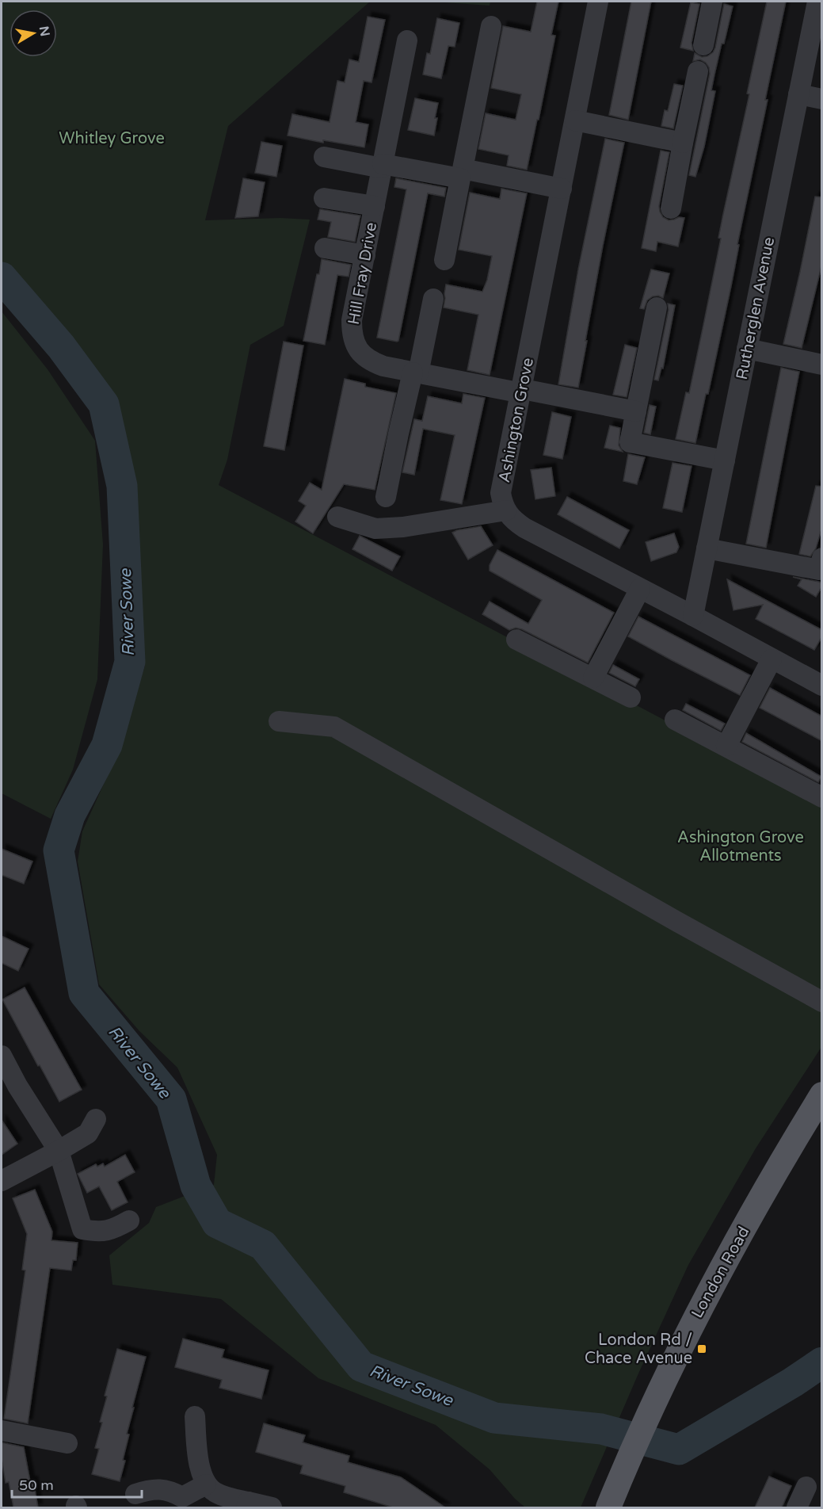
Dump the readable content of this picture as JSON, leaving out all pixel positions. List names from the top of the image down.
{
  "streets": {
    "main road": ["London Road"],
    "street": ["Hill Fray Drive", "Rutherglen Avenue", "Ashington Grove"]
  },
  "crossings": [
    ["Hill Fray Drive", "Ashington Grove"]
  ],
  "water": ["River Sowe"],
  "parks": ["Whitley Grove", "Ashington Grove Allotments"],
  "places": {
    "transit": ["London Rd / Chace Avenue"]
  },
  "scale_bar": "50 m",
  "north": "right"
}
